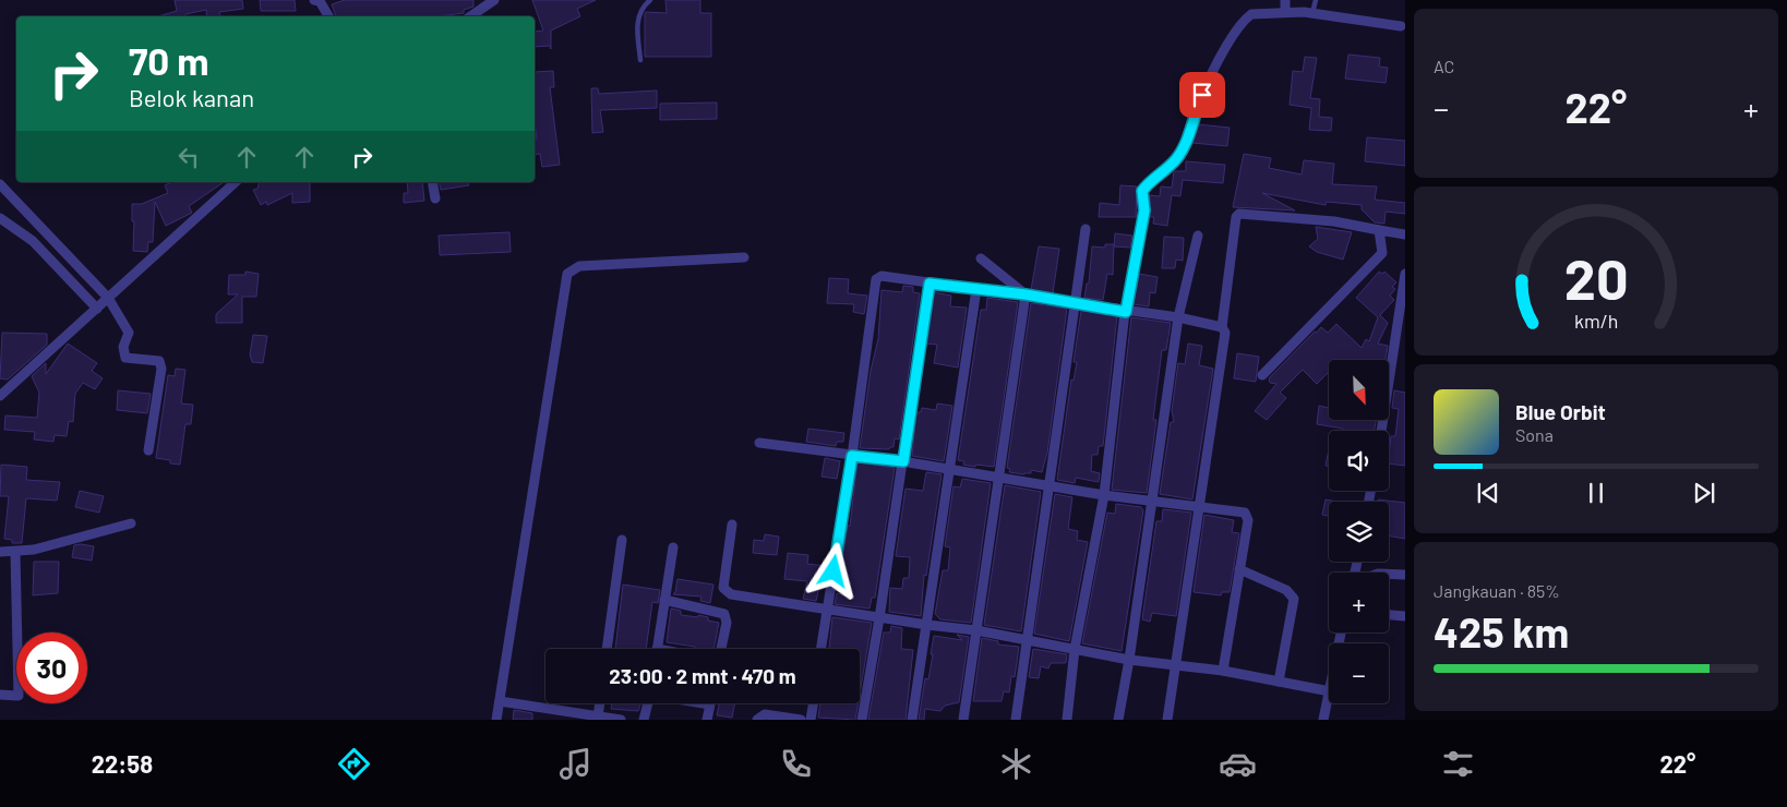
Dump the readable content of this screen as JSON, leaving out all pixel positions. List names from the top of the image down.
{
  "north": "bottom right",
  "page": {
    "tile": [
      "AC",
      ["Jangkauan · 85%", "425 km"]
    ],
    "turn": ["70 m", "Belok kanan"],
    "heat": ["−", "22°", "+"],
    "map_buttons": ["+", "−"],
    "song": ["Blue Orbit", "Sona"],
    "limit": "30",
    "trip": "23:00 · 2 mnt · 470 m",
    "tabs": ["22:58", "22°"],
    "gauge": ["20", "km/h"]
  }
}
